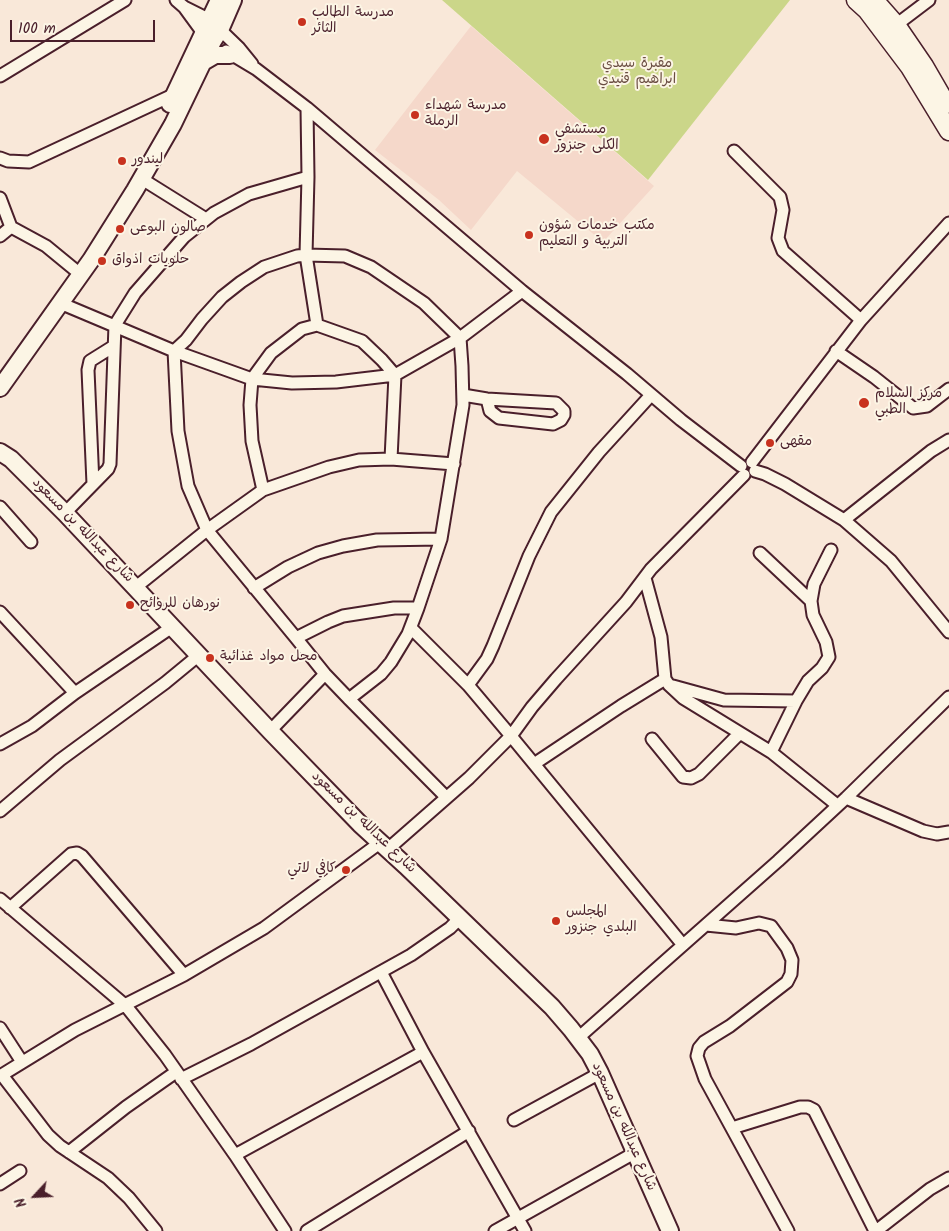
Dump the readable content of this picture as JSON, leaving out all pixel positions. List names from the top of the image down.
{
  "streets": {
    "street": ["شارع عبدالله بن مسعود"]
  },
  "parks": ["مقبرة سيدي ابراهيم قنيدي"],
  "places": [
    "مدرسة الطالب الثائر",
    "مدرسة شهداء الرملة",
    "مستشفي الكلى جنزور",
    "ليندور",
    "صالون البوعى",
    "مكتب خدمات شؤون التربية و التعليم",
    "حلويات اذواق",
    "مركز السلام الطبي",
    "مقهى",
    "نورهان للروائح",
    "محل مواد غذائية",
    "كافي لاتي",
    "المجلس البلدي جنزور"
  ],
  "scale_bar": "100 m",
  "north": "bottom left"
}
